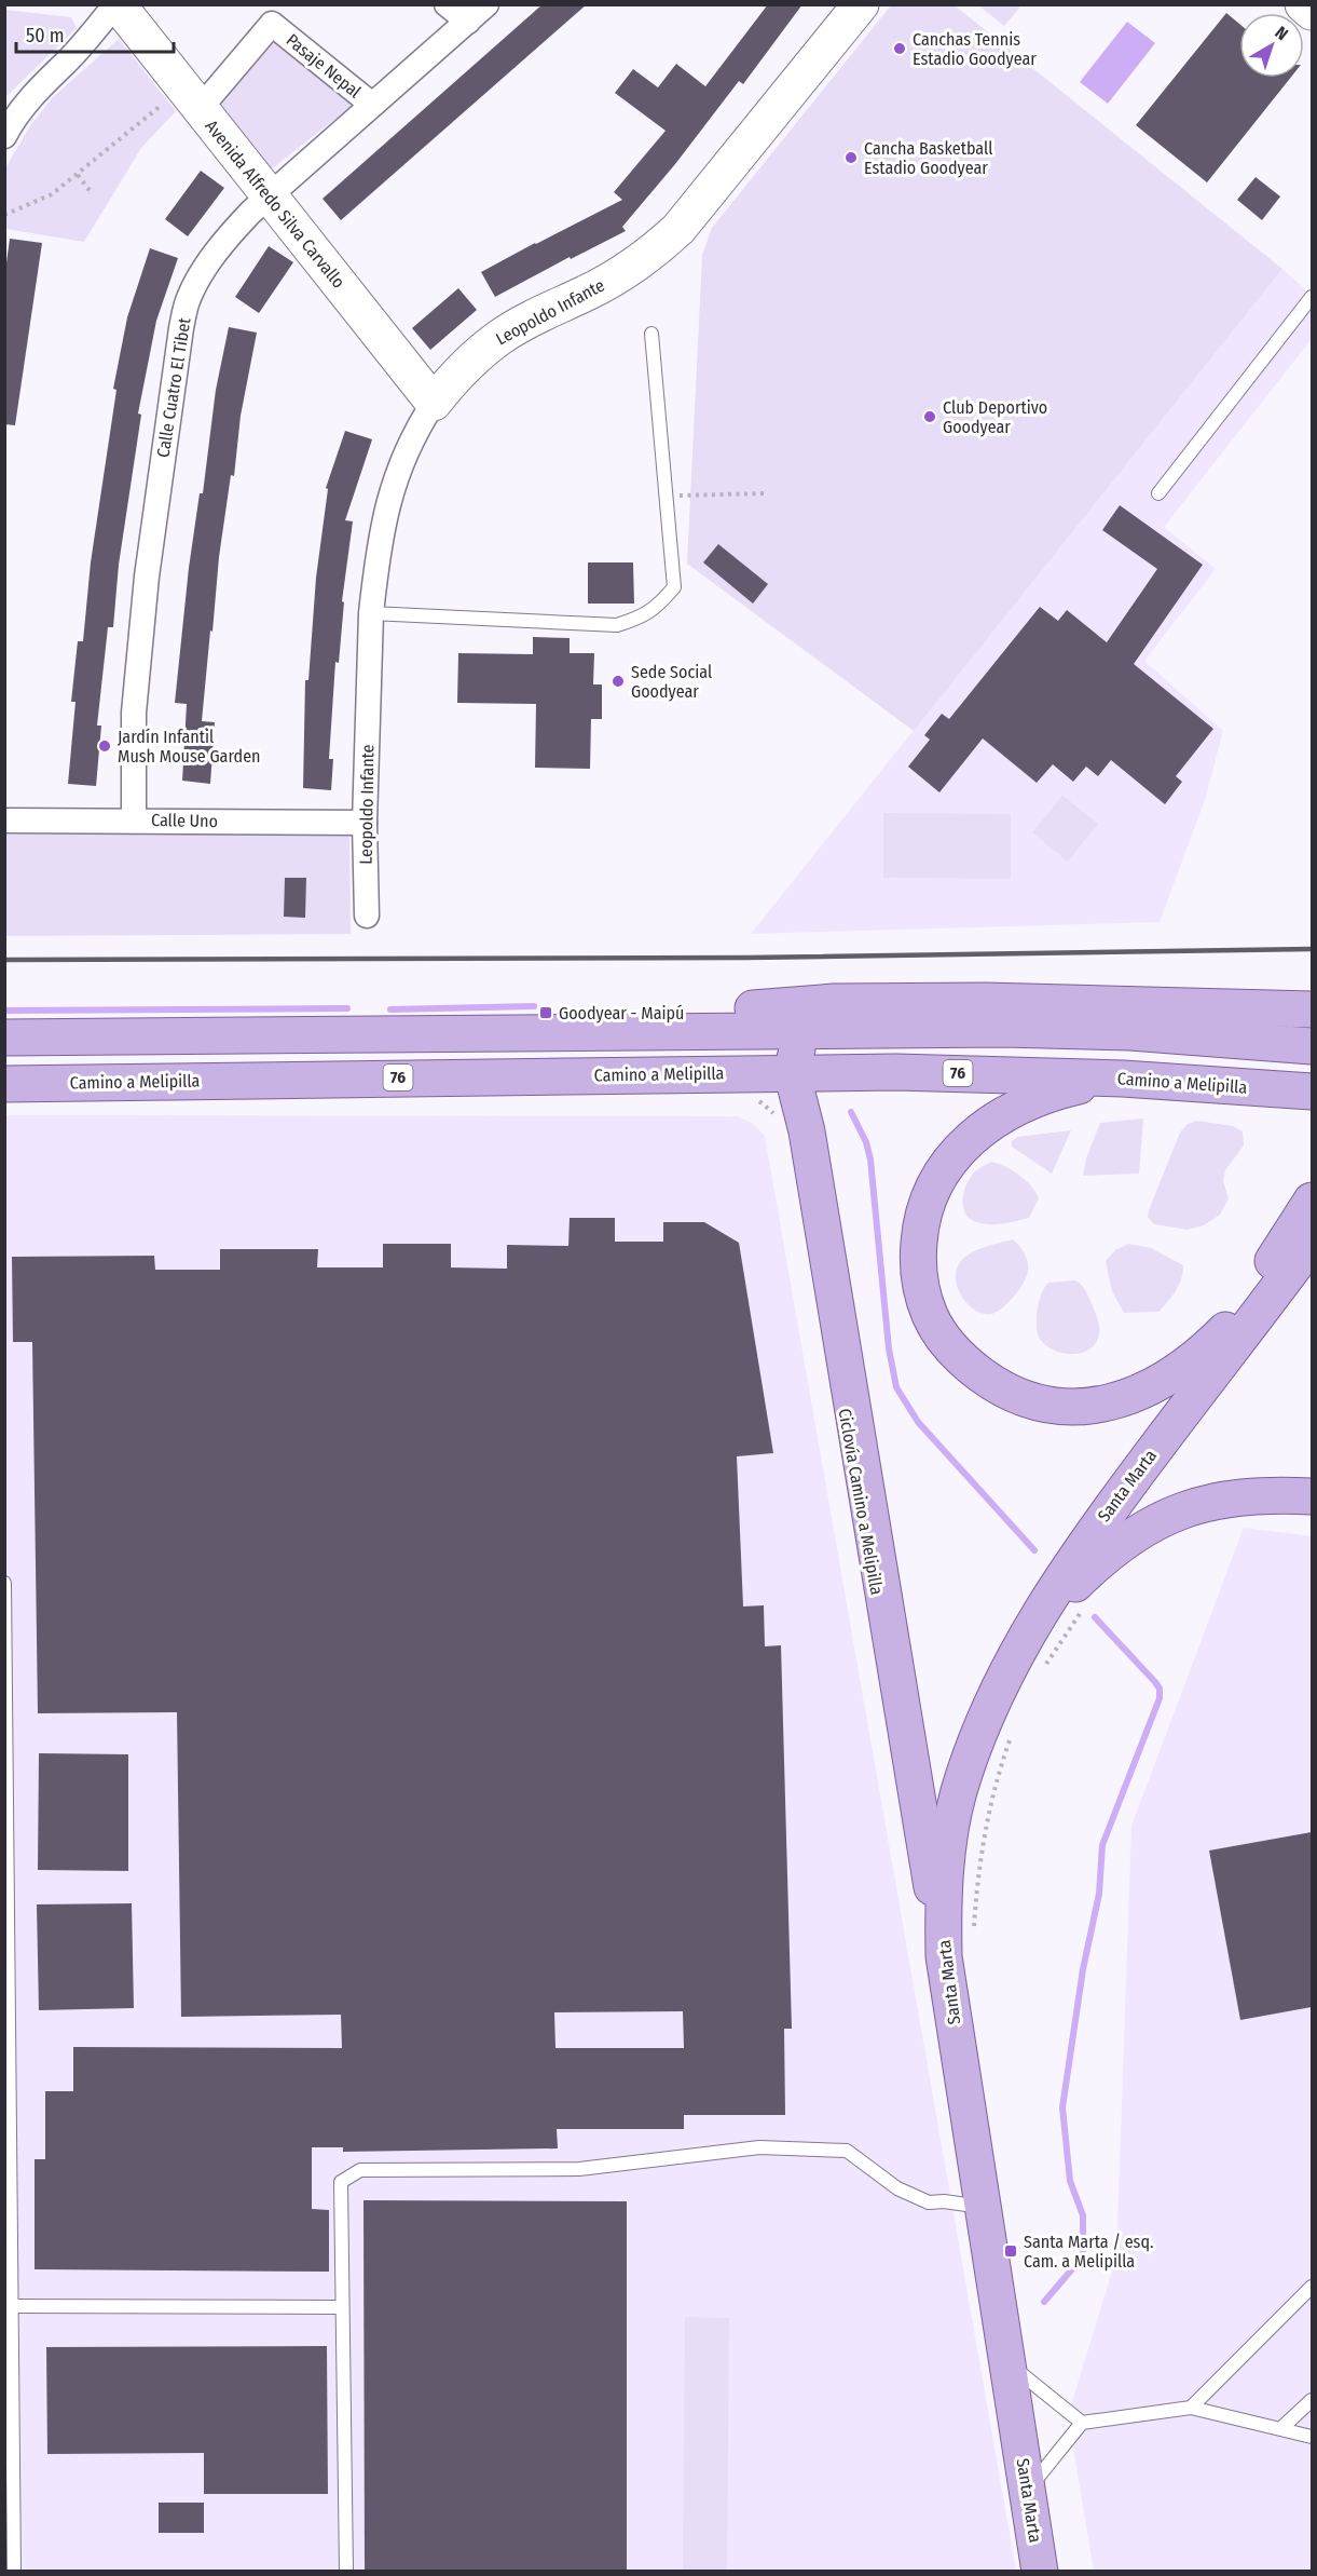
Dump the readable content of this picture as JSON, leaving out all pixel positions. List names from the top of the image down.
{
  "streets": {
    "main road": ["76", "Camino a Melipilla", "Santa Marta"],
    "street": [
      "Pasaje Nepal",
      "Avenida Alfredo Silva Carvallo",
      "Leopoldo Infante",
      "Calle Cuatro El Tibet",
      "Calle Uno"
    ]
  },
  "crossings": [
    ["Pasaje Nepal", "Avenida Alfredo Silva Carvallo"],
    ["Pasaje Nepal", "Calle Cuatro El Tibet"],
    ["Avenida Alfredo Silva Carvallo", "Leopoldo Infante"],
    ["Avenida Alfredo Silva Carvallo", "Calle Cuatro El Tibet"],
    ["Leopoldo Infante", "Calle Uno"],
    ["Calle Cuatro El Tibet", "Calle Uno"]
  ],
  "places": {
    "other": [
      "Canchas Tennis Estadio Goodyear",
      "Cancha Basketball Estadio Goodyear",
      "Club Deportivo Goodyear",
      "Sede Social Goodyear",
      "Jardín Infantil Mush Mouse Garden"
    ],
    "transit": ["Goodyear - Maipú", "Santa Marta / esq. Cam. a Melipilla"]
  },
  "scale_bar": "50 m",
  "north": "top right"
}
